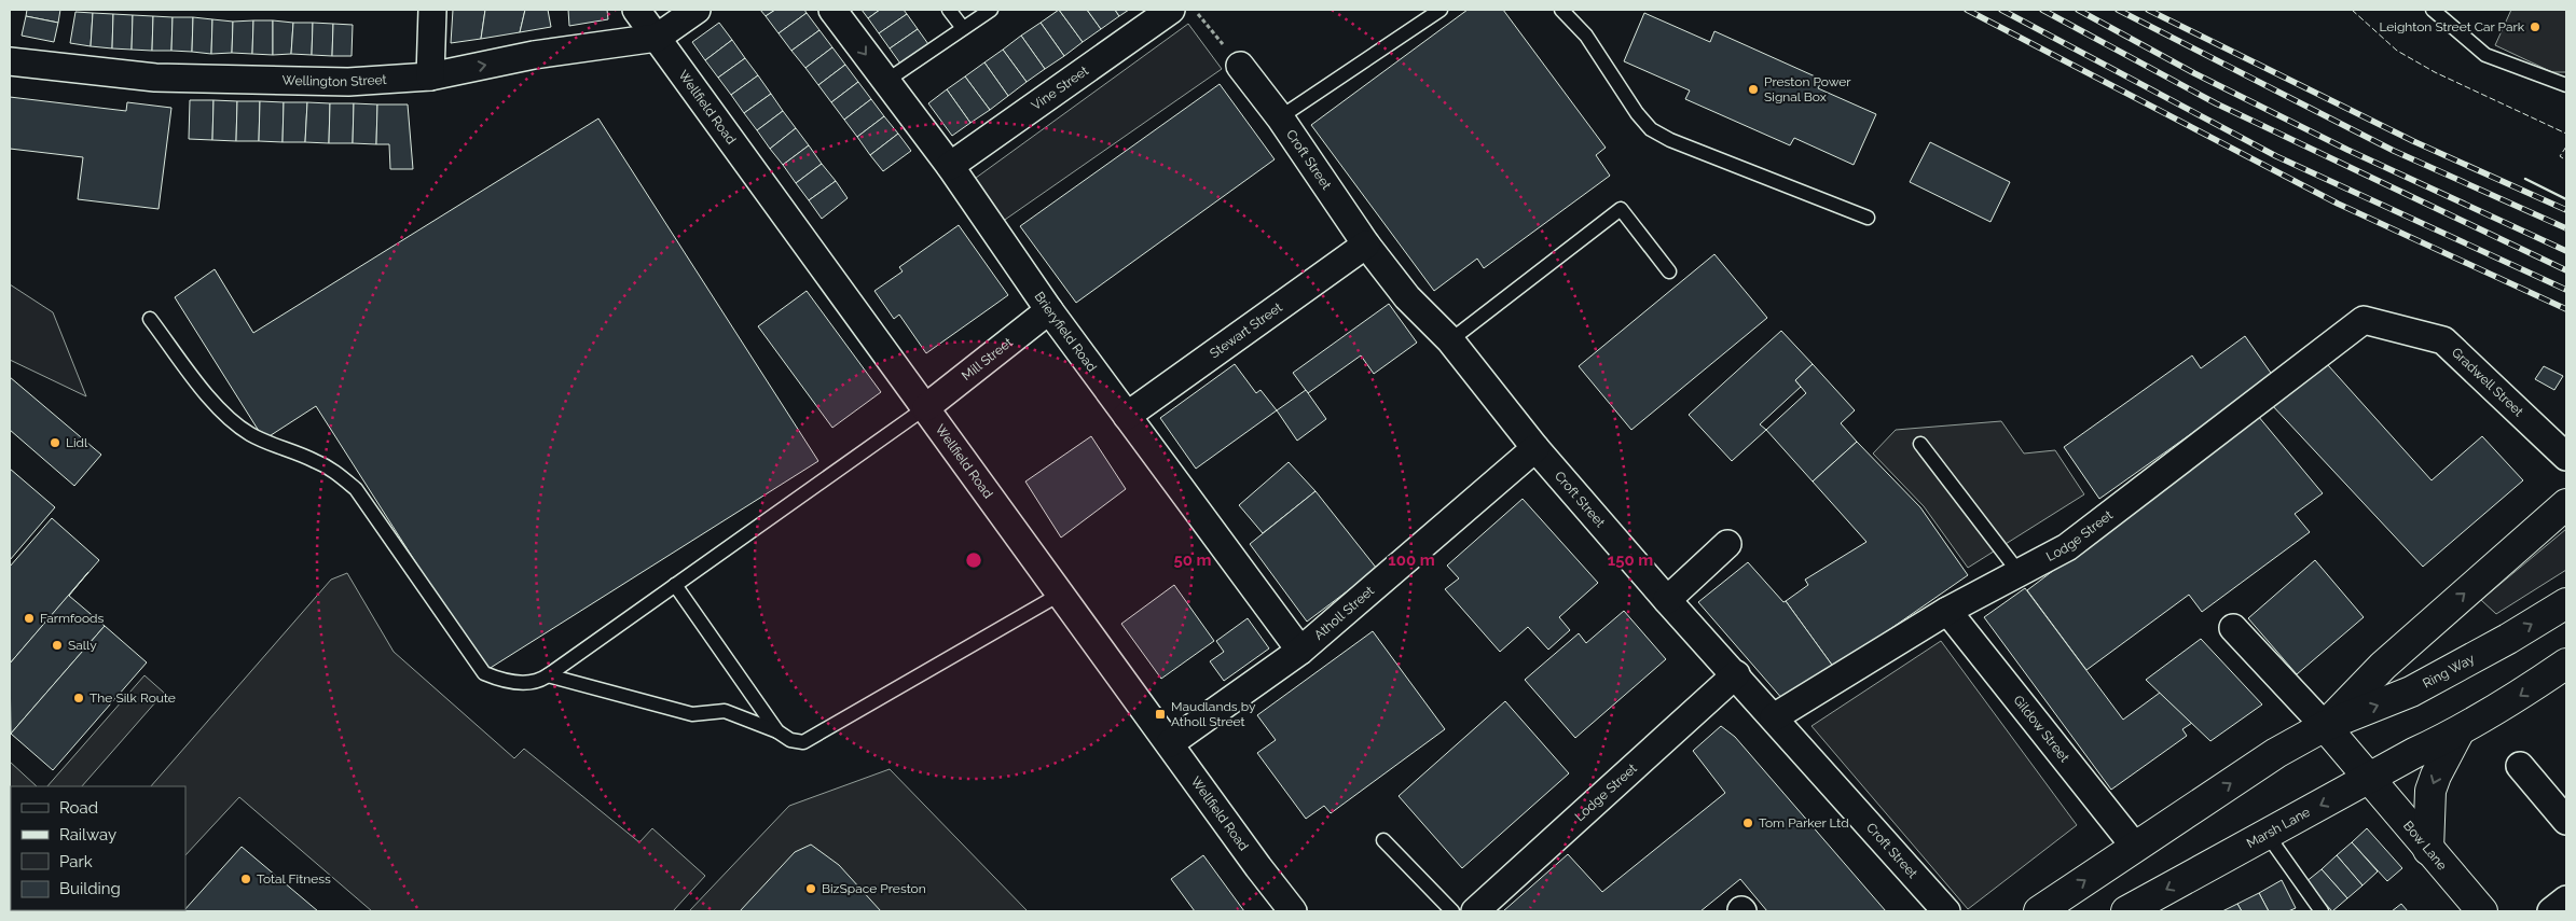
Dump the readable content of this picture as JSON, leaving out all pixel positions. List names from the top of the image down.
{
  "streets": {
    "main road": ["Ring Way", "Marsh Lane", "Bow Lane"],
    "street": [
      "Wellington Street",
      "Vine Street",
      "Wellfield Road",
      "Croft Street",
      "Stewart Street",
      "Brieryfield Road",
      "Mill Street",
      "Gradwell Street",
      "Lodge Street",
      "Atholl Street",
      "Gildow Street"
    ]
  },
  "crossings": [
    ["Wellington Street", "Wellfield Road"],
    ["Vine Street", "Brieryfield Road"],
    ["Wellfield Road", "Mill Street"],
    ["Wellfield Road", "Atholl Street"],
    ["Croft Street", "Stewart Street"],
    ["Croft Street", "Lodge Street"],
    ["Croft Street", "Atholl Street"],
    ["Stewart Street", "Brieryfield Road"],
    ["Brieryfield Road", "Mill Street"],
    ["Brieryfield Road", "Atholl Street"],
    ["Gradwell Street", "Lodge Street"],
    ["Lodge Street", "Gildow Street"],
    ["Marsh Lane", "Bow Lane"]
  ],
  "one_way": ["Wellington Street"],
  "places": {
    "other": [
      "Leighton Street Car Park",
      "Preston Power Signal Box",
      "Lidl",
      "Farmfoods",
      "Sally",
      "The Silk Route",
      "Tom Parker Ltd",
      "Total Fitness",
      "BizSpace Preston"
    ],
    "transit": ["Maudlands by Atholl Street"]
  },
  "legend": [
    "Road",
    "Railway",
    "Park",
    "Building"
  ],
  "rings": ["50 m", "100 m", "150 m"]
}
